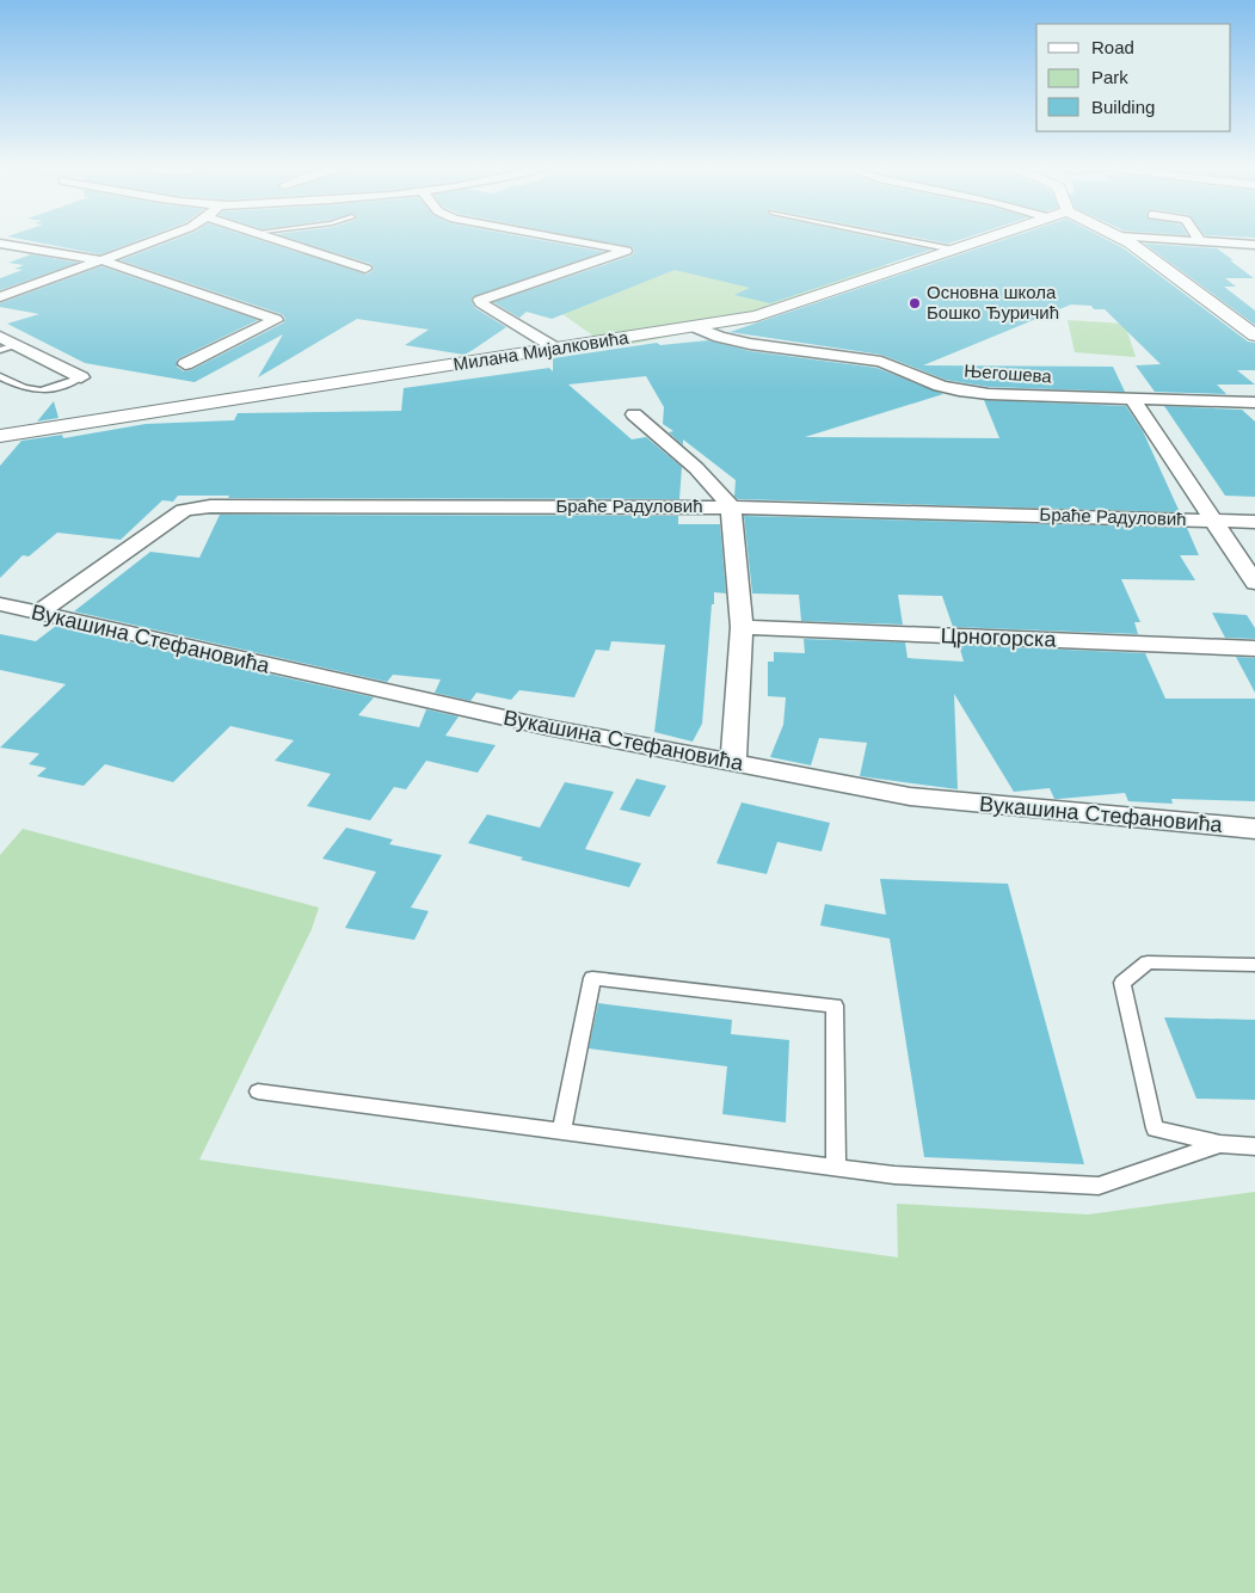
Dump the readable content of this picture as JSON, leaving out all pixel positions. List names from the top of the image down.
{
  "streets": {
    "street": [
      "Милана Мијалковића",
      "Његошева",
      "Браће Радуловић",
      "Црногорска",
      "Вукашина Стефановића"
    ]
  },
  "crossings": [
    ["Милана Мијалковића", "Његошева"],
    ["Браће Радуловић", "Вукашина Стефановића"]
  ],
  "places": ["Основна школа Бошко Ђуричић"],
  "legend": ["Road", "Park", "Building"]
}
